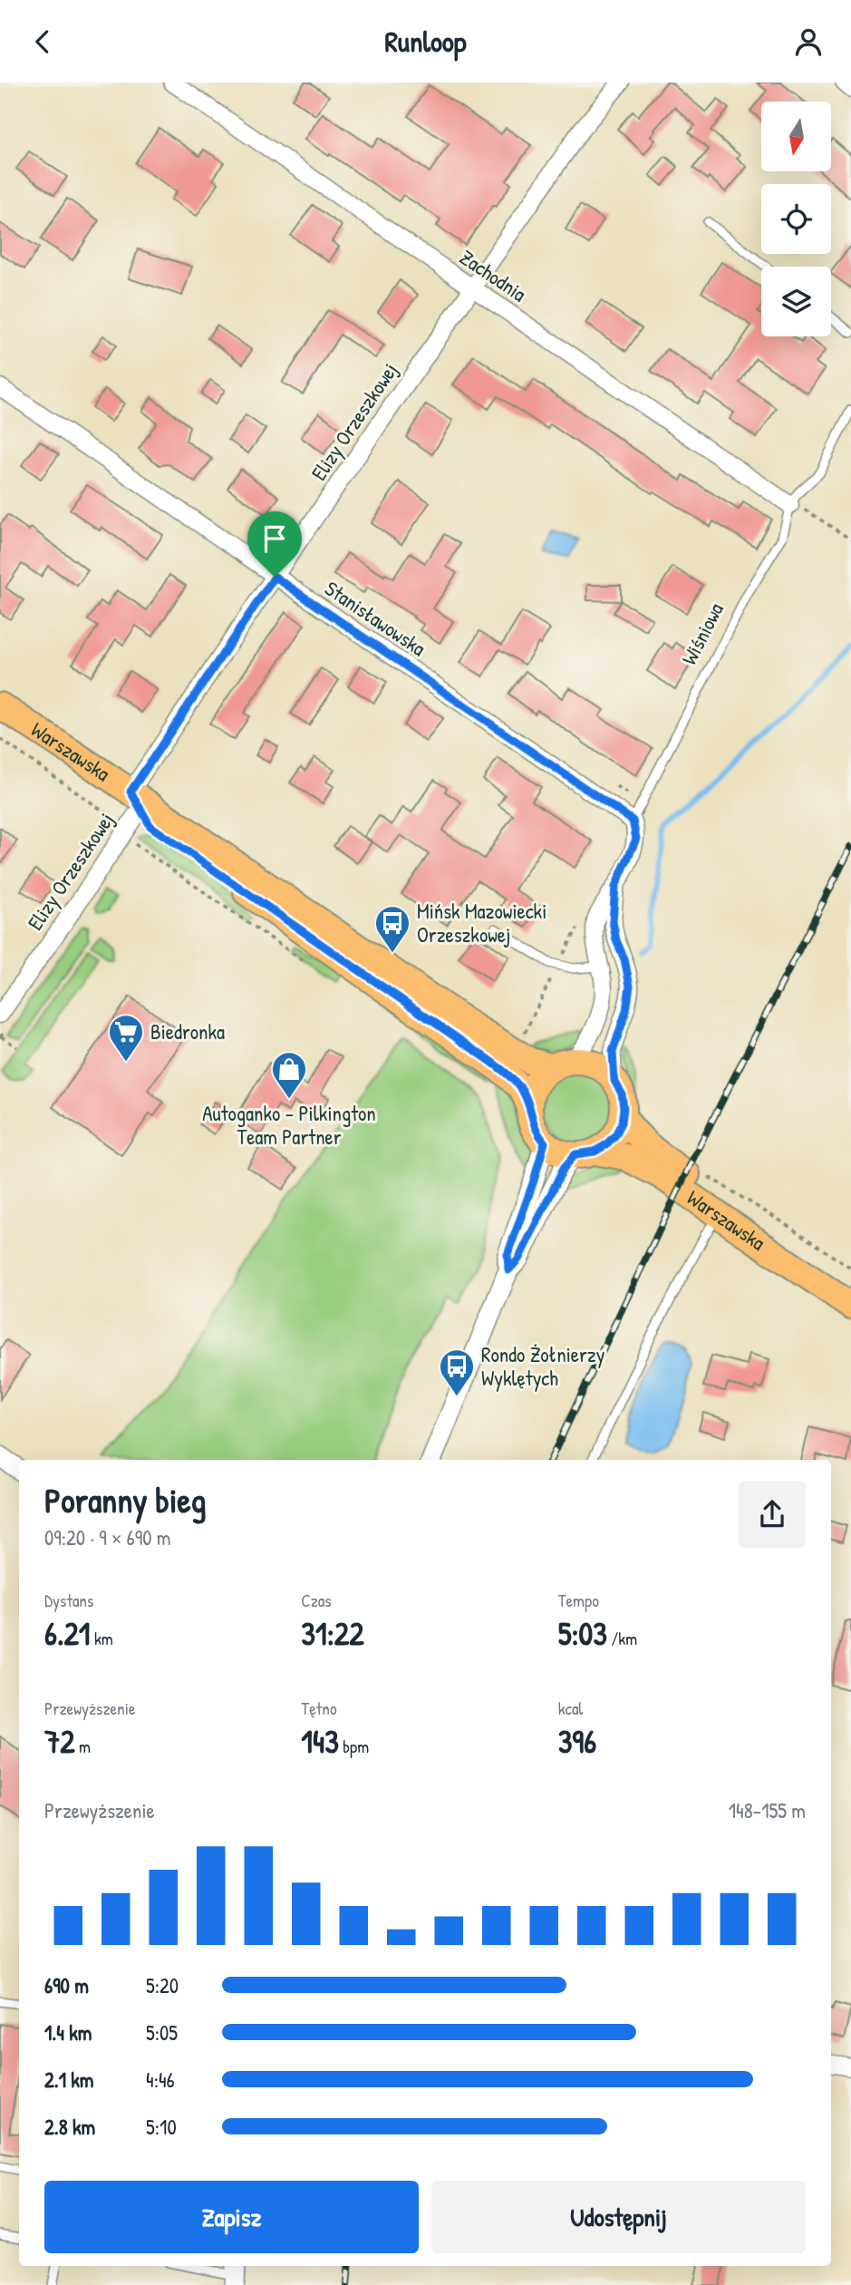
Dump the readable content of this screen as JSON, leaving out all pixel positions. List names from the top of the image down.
{
  "streets": {
    "main road": ["Warszawska"],
    "street": [
      "Zachodnia",
      "Elizy Orzeszkowej",
      "Stanisławowska",
      "Wiśniowa"
    ]
  },
  "crossings": [
    ["Zachodnia", "Elizy Orzeszkowej"],
    ["Zachodnia", "Wiśniowa"],
    ["Elizy Orzeszkowej", "Stanisławowska"],
    ["Elizy Orzeszkowej", "Warszawska"],
    ["Stanisławowska", "Wiśniowa"],
    ["Wiśniowa", "Warszawska"]
  ],
  "places": {
    "bus stop": ["Mińsk Mazowiecki Orzeszkowej", "Rondo Żołnierzy Wyklętych"],
    "supermarket": ["Biedronka"],
    "shop": ["Autoganko – Pilkington Team Partner"]
  },
  "north": "bottom",
  "page": {
    "header": "Runloop",
    "heading": ["Poranny bieg", "09:20 · 9 × 690 m"],
    "stats": [
      ["Dystans", "6.21 km"],
      ["Czas", "31:22"],
      ["Tempo", "5:03 /km"],
      ["Przewyższenie", "72 m"],
      ["Tętno", "143 bpm"],
      ["kcal", "396"]
    ],
    "chart": ["Przewyższenie", "148–155 m"],
    "list": [
      {
        "name": "690 m",
        "note": "5:20"
      },
      {
        "name": "1.4 km",
        "note": "5:05"
      },
      {
        "name": "2.1 km",
        "note": "4:46"
      },
      {
        "name": "2.8 km",
        "note": "5:10"
      }
    ],
    "buttons": ["Zapisz", "Udostępnij"]
  }
}
